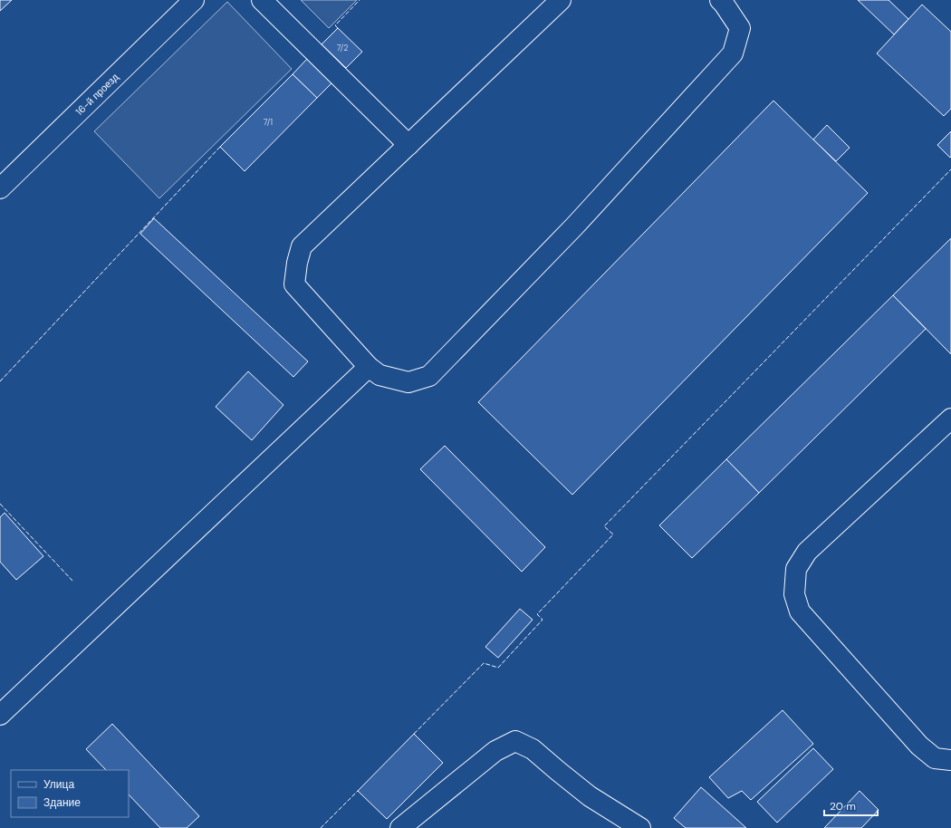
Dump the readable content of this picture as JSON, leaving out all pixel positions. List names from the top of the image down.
{
  "streets": {
    "street": ["16-й проезд"]
  },
  "house_numbers": ["7/2", "7/1"],
  "legend": ["Улица", "Здание"],
  "scale_bar": "20 m"
}
